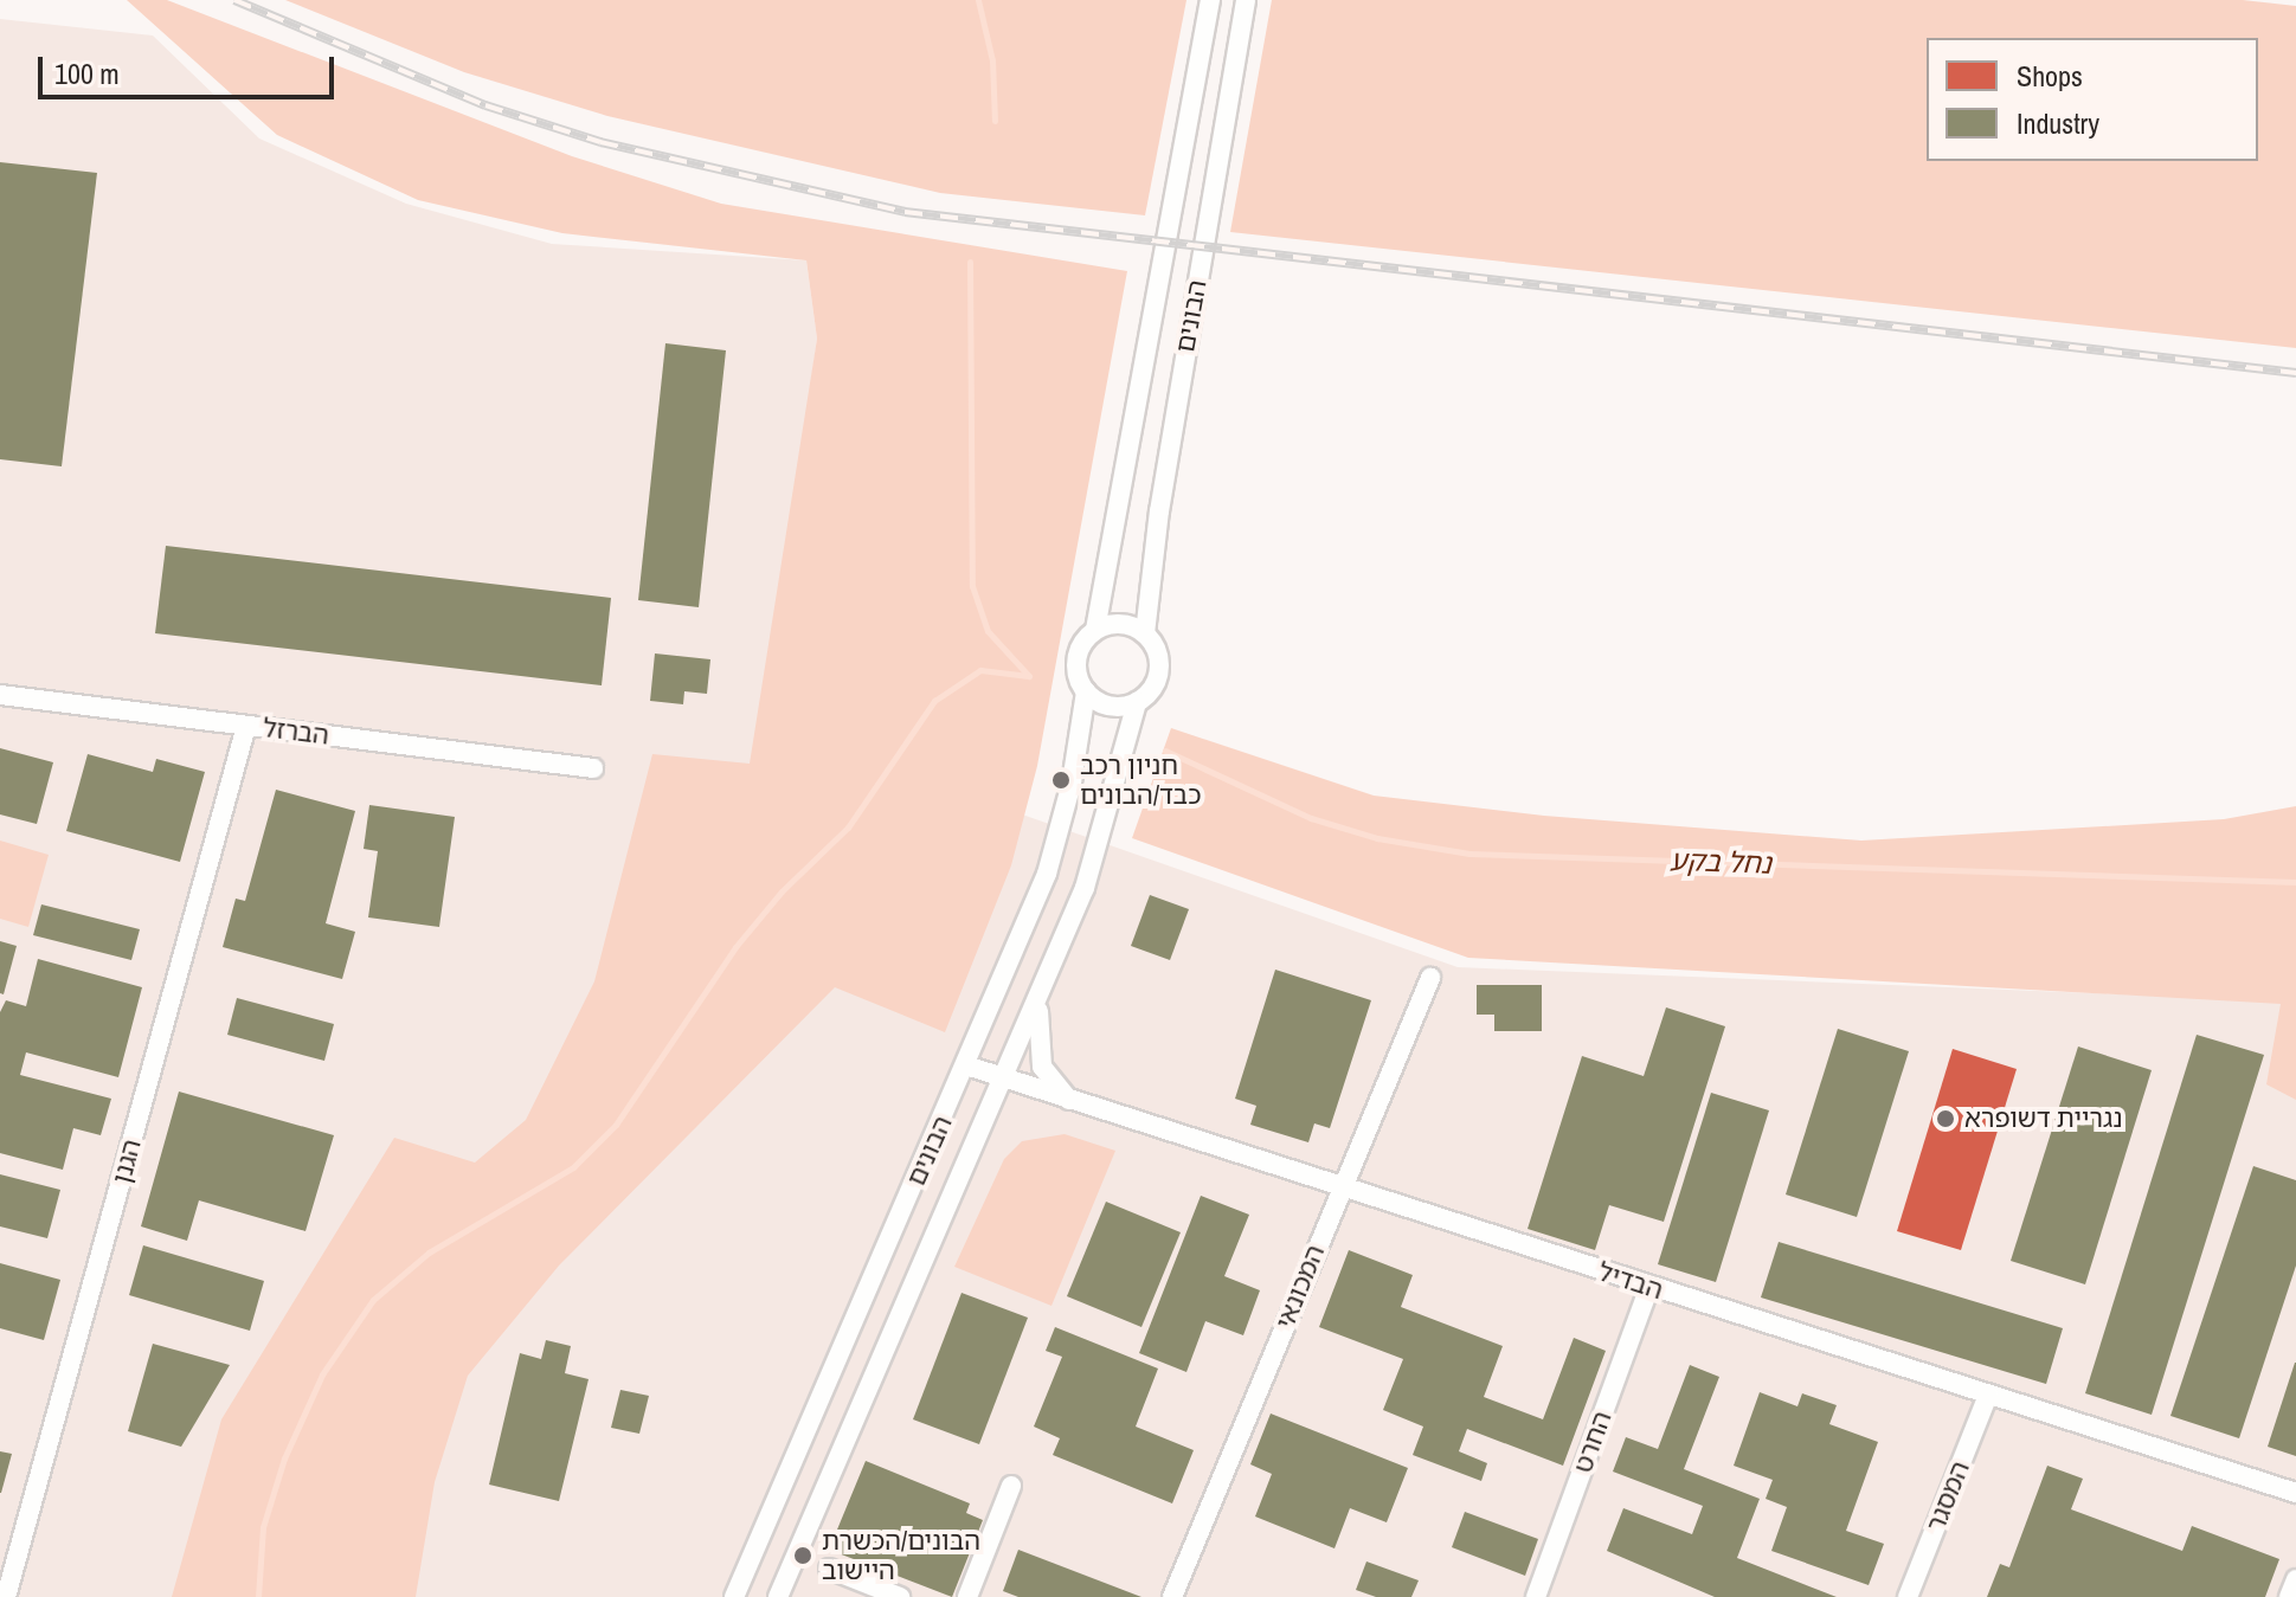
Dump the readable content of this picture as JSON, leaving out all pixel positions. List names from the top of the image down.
{
  "streets": {
    "street": [
      "הבונים",
      "הברזל",
      "הגנן",
      "הבדיל",
      "המכונאי",
      "החרט",
      "המסגר"
    ]
  },
  "crossings": [
    ["הבונים", "הבדיל"],
    ["הברזל", "הגנן"],
    ["הבדיל", "המכונאי"],
    ["הבדיל", "החרט"],
    ["הבדיל", "המסגר"]
  ],
  "water": ["נחל בקע"],
  "places": ["חניון רכב כבד/הבונים", "נגריית דשופרא", "הבונים/הכשרת היישוב"],
  "legend": ["Shops", "Industry"],
  "scale_bar": "100 m"
}
